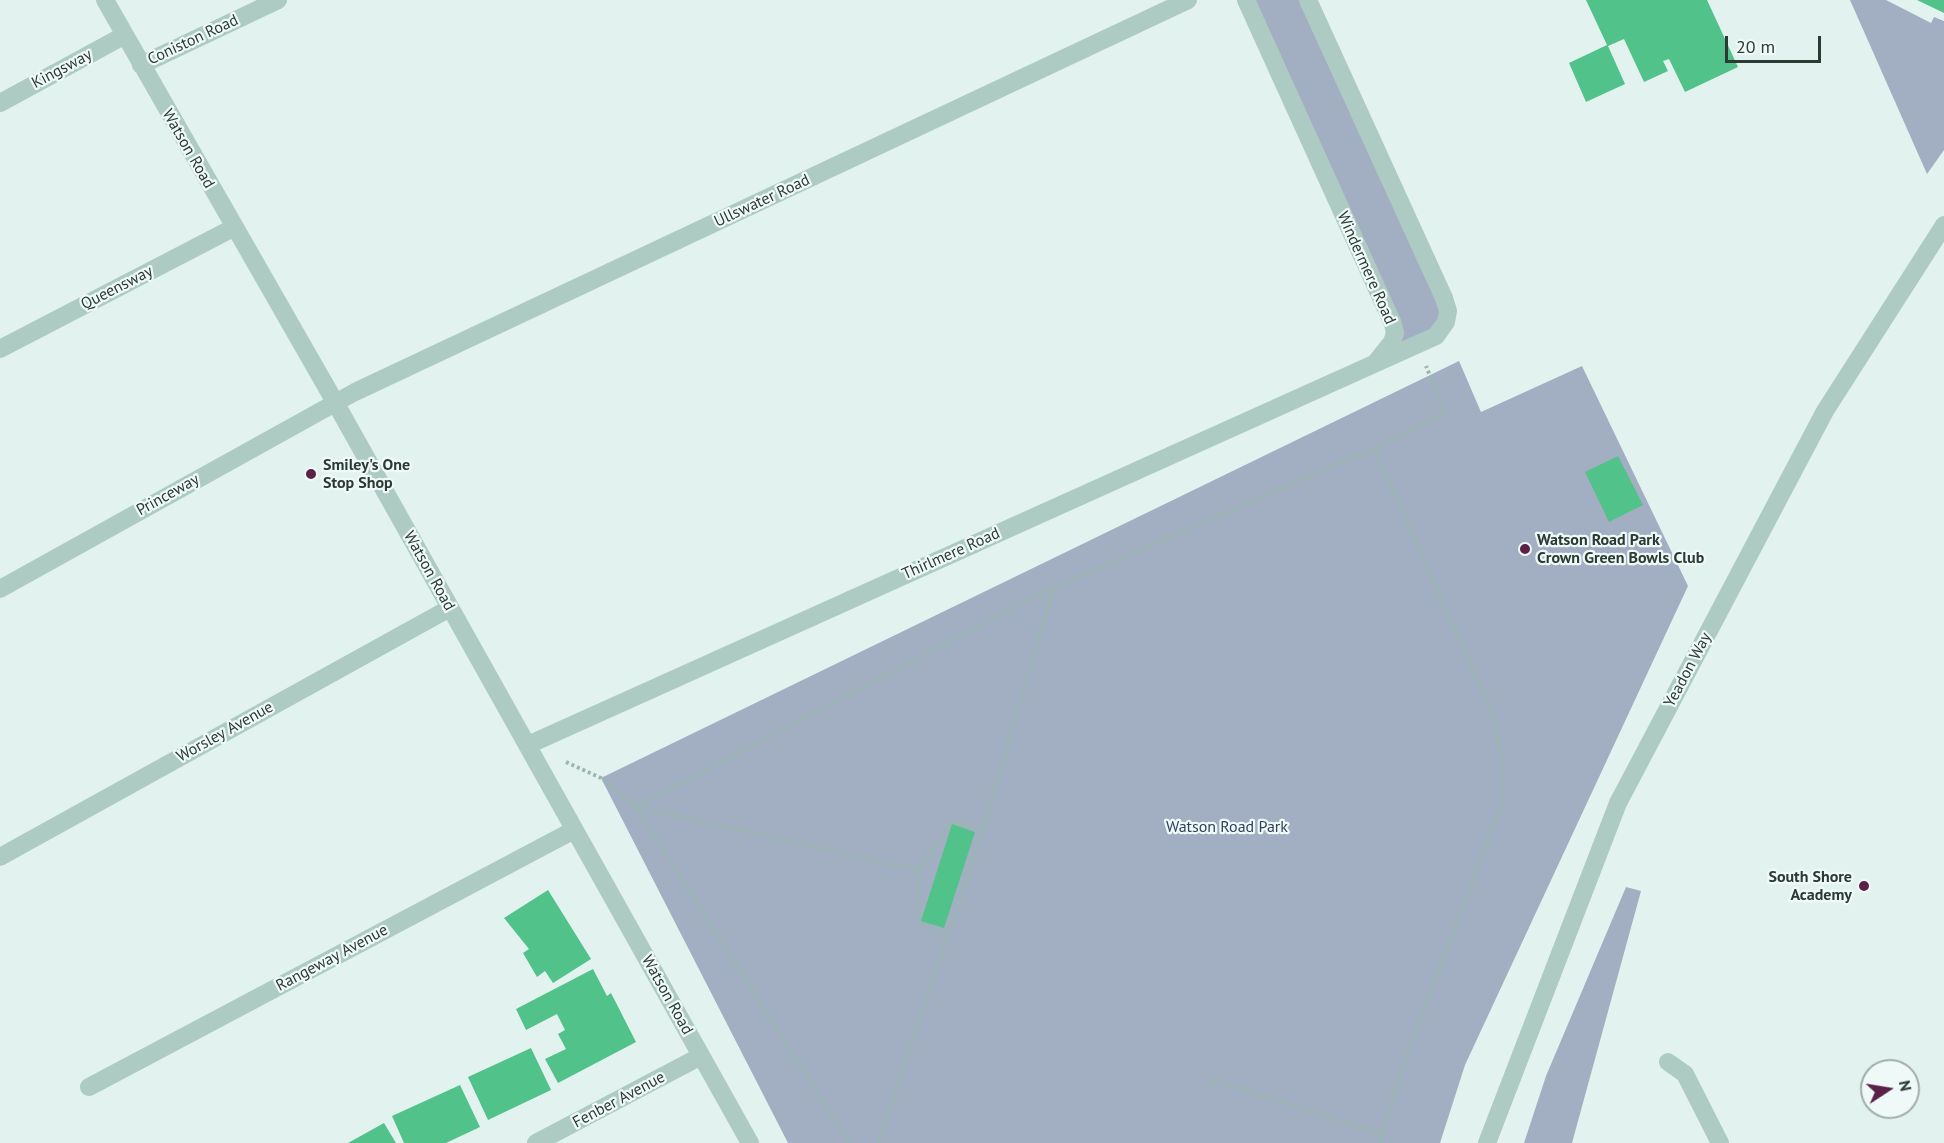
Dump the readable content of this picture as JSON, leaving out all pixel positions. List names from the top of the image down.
{
  "streets": {
    "street": [
      "Coniston Road",
      "Kingsway",
      "Watson Road",
      "Ullswater Road",
      "Windermere Road",
      "Queensway",
      "Princeway",
      "Thirlmere Road",
      "Yeadon Way",
      "Worsley Avenue",
      "Rangeway Avenue",
      "Fenber Avenue"
    ]
  },
  "crossings": [
    ["Coniston Road", "Watson Road"],
    ["Kingsway", "Watson Road"],
    ["Watson Road", "Ullswater Road"],
    ["Watson Road", "Queensway"],
    ["Watson Road", "Princeway"],
    ["Watson Road", "Thirlmere Road"],
    ["Watson Road", "Worsley Avenue"],
    ["Watson Road", "Rangeway Avenue"],
    ["Watson Road", "Fenber Avenue"],
    ["Ullswater Road", "Princeway"],
    ["Windermere Road", "Thirlmere Road"]
  ],
  "parks": ["Watson Road Park"],
  "places": ["Smiley's One Stop Shop", "Watson Road Park Crown Green Bowls Club", "South Shore Academy"],
  "scale_bar": "20 m",
  "north": "right"
}
